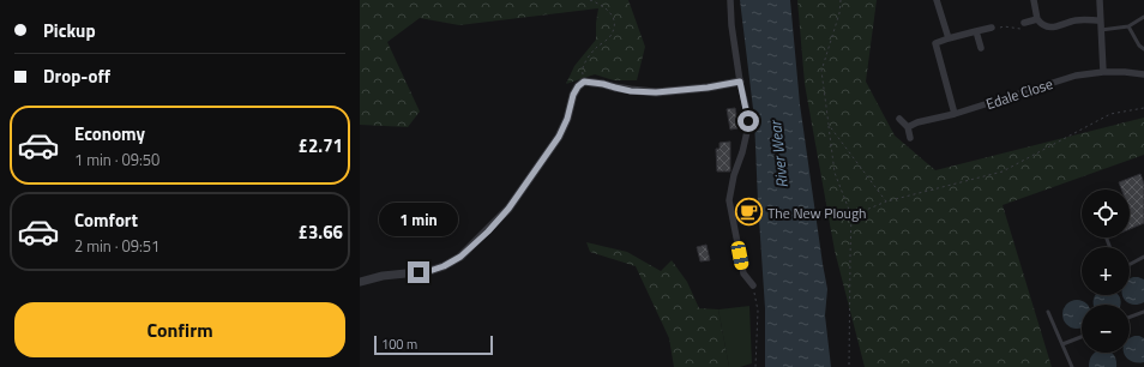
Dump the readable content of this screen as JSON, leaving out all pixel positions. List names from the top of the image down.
{
  "streets": {
    "street": ["Edale Close"]
  },
  "water": ["River Wear"],
  "places": {
    "cafe": ["The New Plough"]
  },
  "scale_bar": "100 m",
  "page": {
    "banner": ["Pickup", "Drop-off"],
    "list": [
      {
        "name": "Economy",
        "note": "1 min · 09:50",
        "value": "£2.71"
      },
      {
        "name": "Comfort",
        "note": "2 min · 09:51",
        "value": "£3.66"
      }
    ],
    "map_buttons": ["+", "−"],
    "bubble": "1 min",
    "buttons": "Confirm",
    "scale": "100 m"
  }
}
